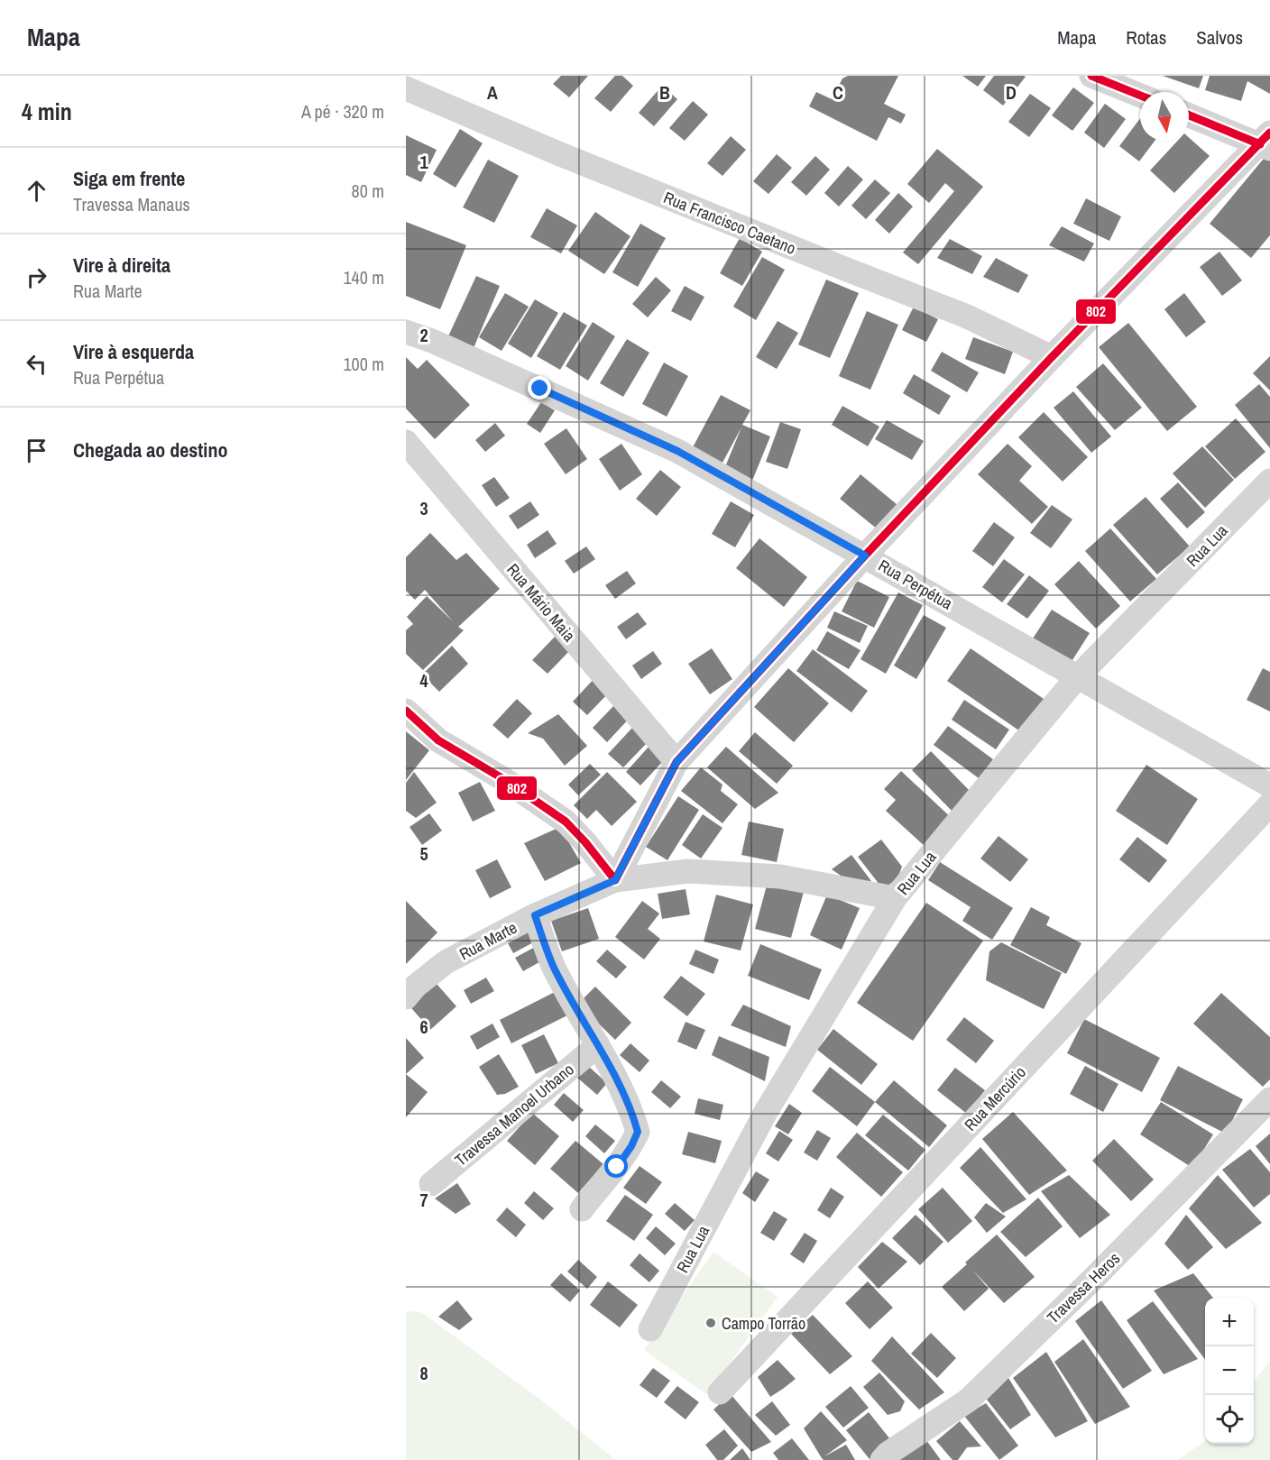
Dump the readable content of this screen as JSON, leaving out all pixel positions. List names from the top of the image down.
{
  "streets": {
    "street": [
      "Rua Francisco Caetano",
      "Rua Lua",
      "Rua Perpétua",
      "Rua Mário Maia",
      "Rua Marte",
      "Rua Mercúrio",
      "Travessa Manoel Urbano",
      "Travessa Heros"
    ]
  },
  "crossings": [
    ["Rua Lua", "Rua Perpétua"],
    ["Rua Lua", "Rua Marte"]
  ],
  "places": ["Campo Torrão"],
  "lines": ["transit line 802"],
  "north": "bottom",
  "page": {
    "header": "Mapa",
    "nav": ["Mapa", "Rotas", "Salvos"],
    "heading": ["4 min", "A pé · 320 m"],
    "list": [
      ["Siga em frente", "Travessa Manaus", "80 m"],
      ["Vire à direita", "Rua Marte", "140 m"],
      ["Vire à esquerda", "Rua Perpétua", "100 m"],
      "Chegada ao destino"
    ],
    "map_buttons": ["+", "−"]
  },
  "grid": {
    "columns": [
      "A",
      "B",
      "C",
      "D"
    ],
    "rows": [
      "1",
      "2",
      "3",
      "4",
      "5",
      "6",
      "7",
      "8"
    ]
  }
}
